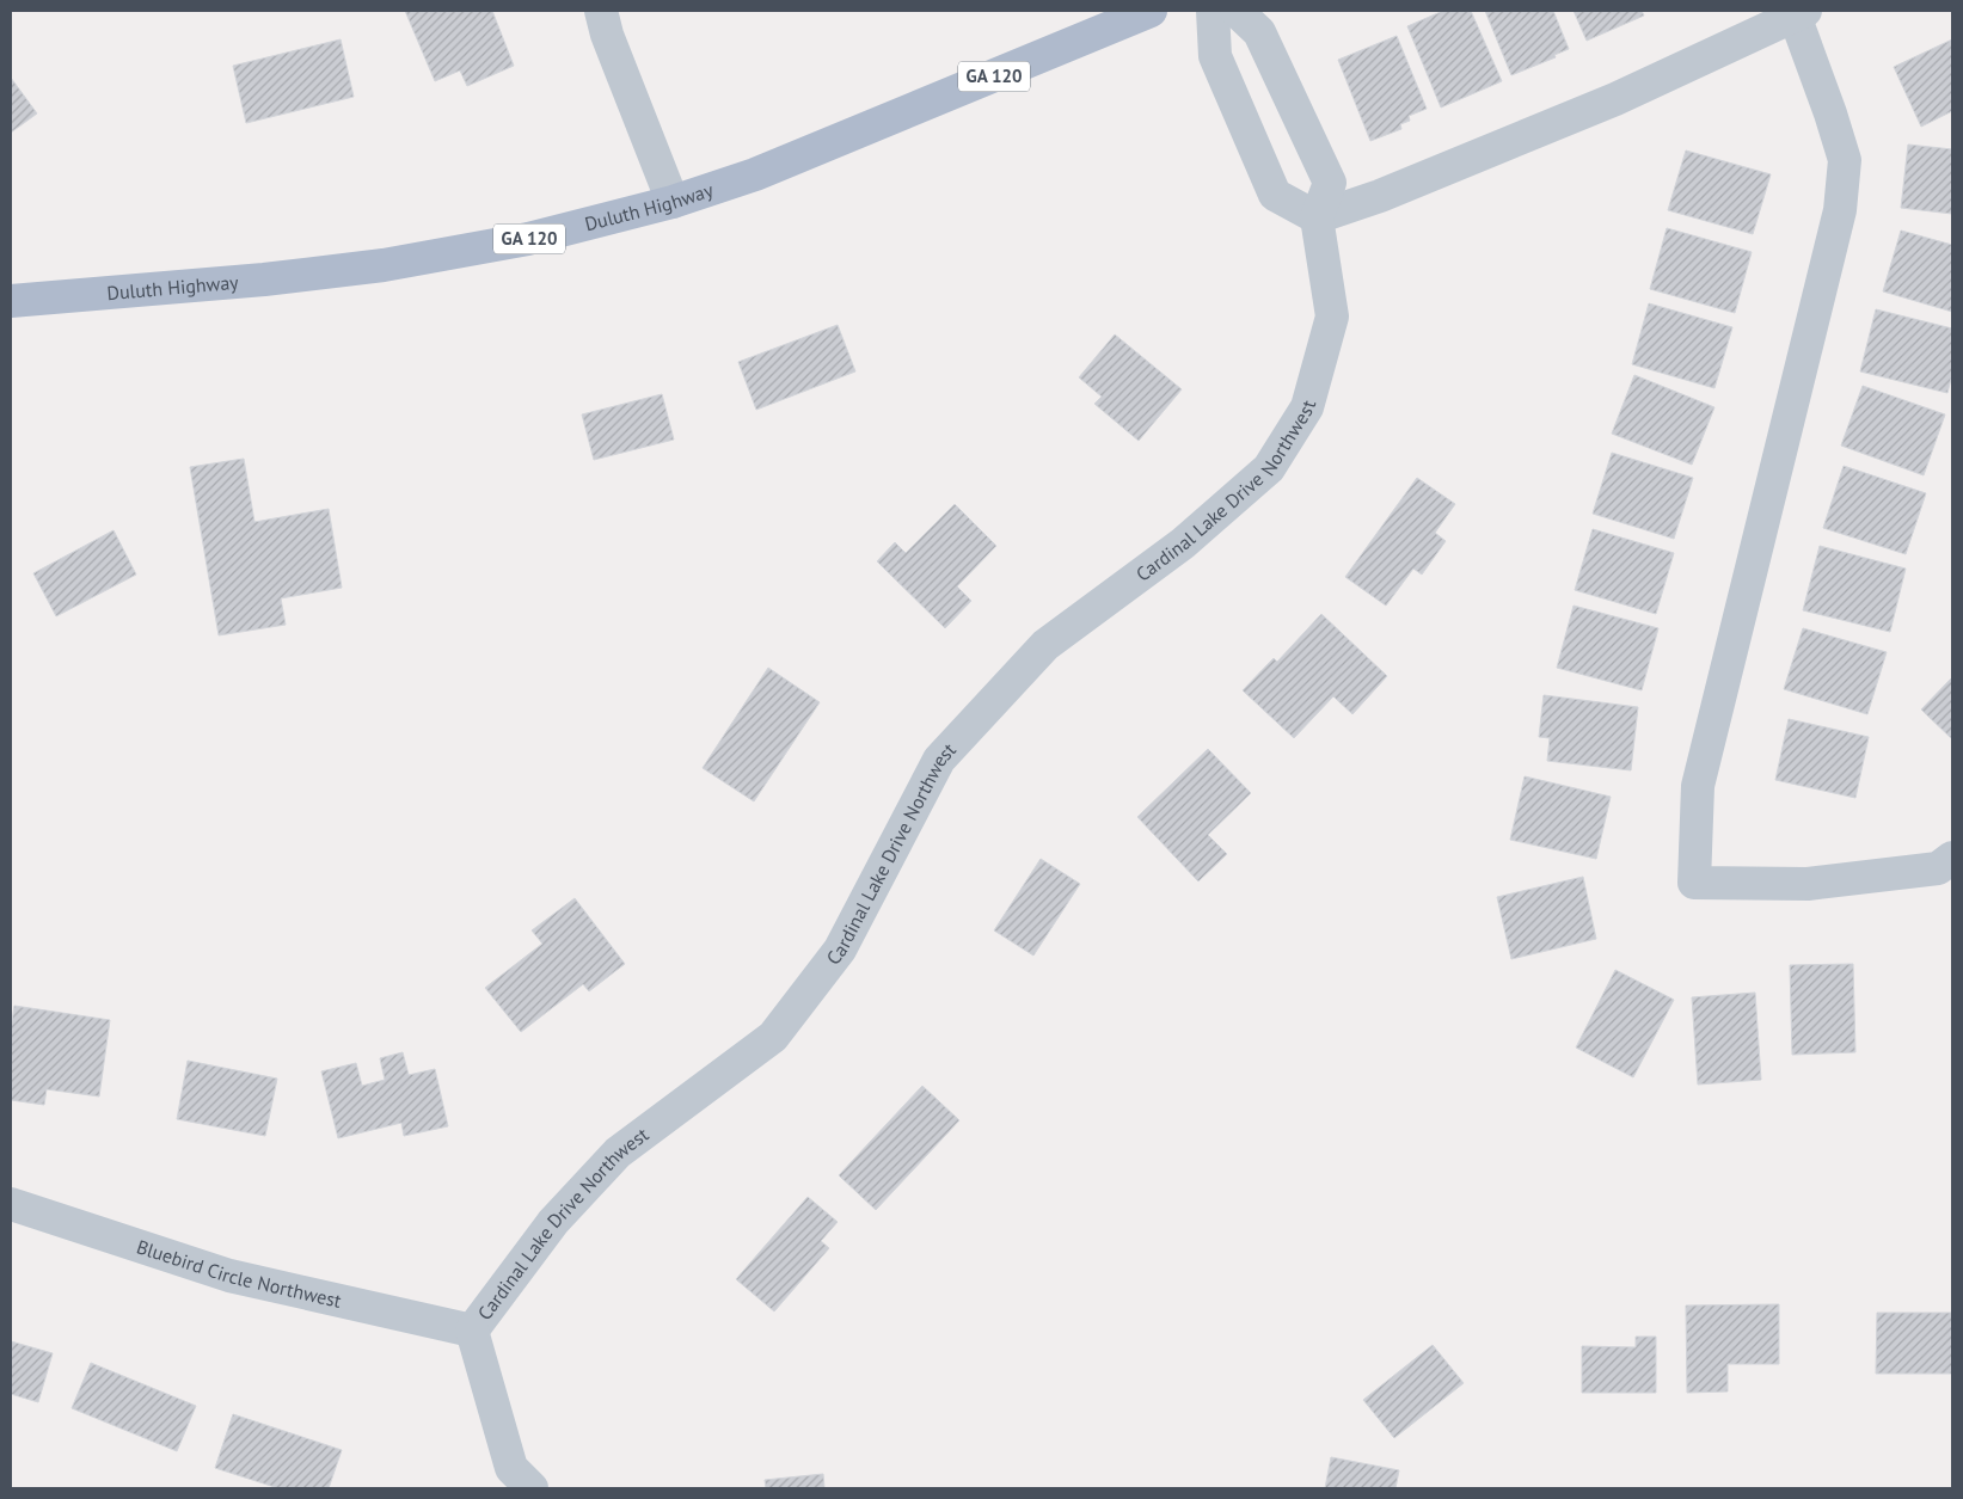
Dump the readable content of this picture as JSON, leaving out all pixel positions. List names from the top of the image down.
{
  "streets": {
    "main road": ["GA 120", "Duluth Highway"],
    "street": ["Cardinal Lake Drive Northwest", "Bluebird Circle Northwest"]
  },
  "crossings": [
    ["Cardinal Lake Drive Northwest", "Bluebird Circle Northwest"]
  ]
}
